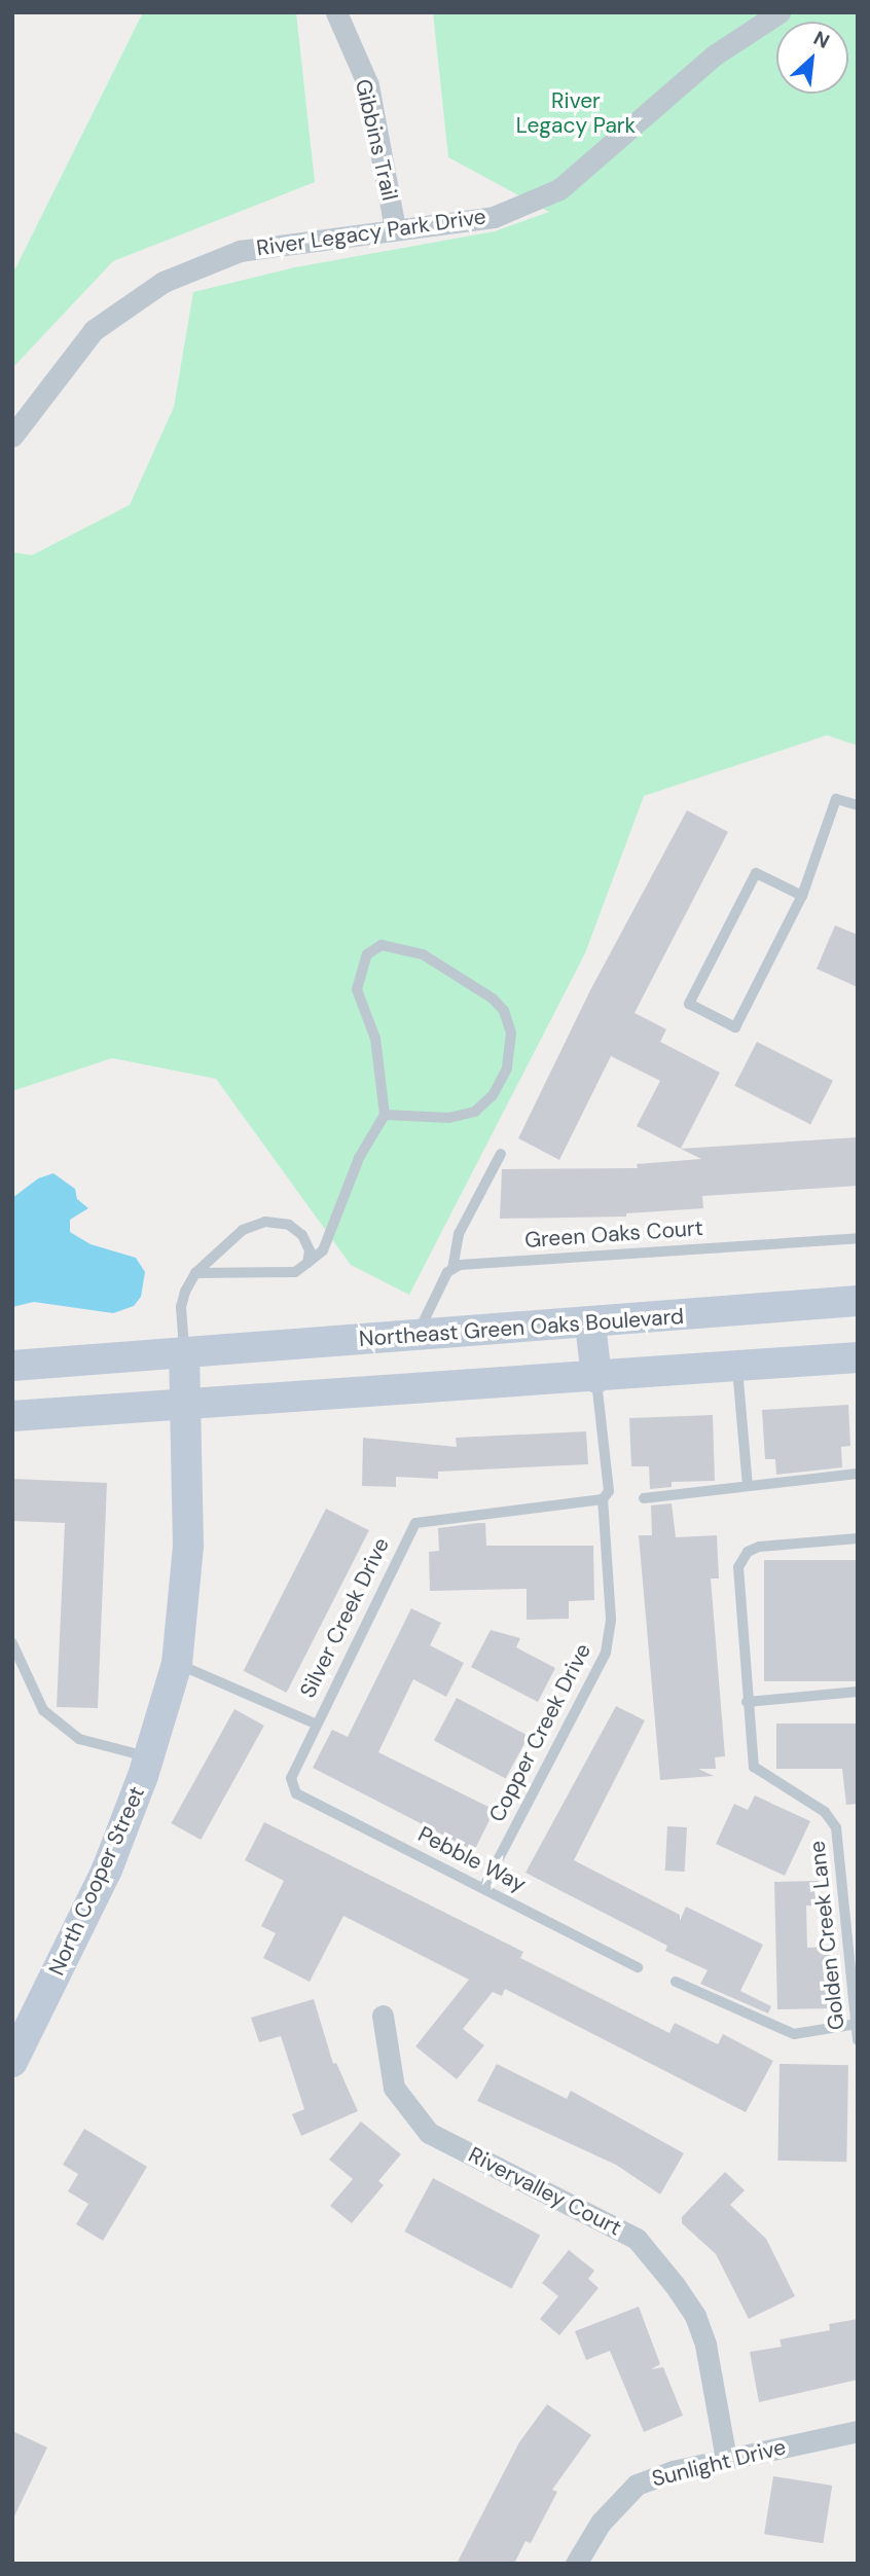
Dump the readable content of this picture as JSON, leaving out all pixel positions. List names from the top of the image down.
{
  "streets": {
    "main road": ["Northeast Green Oaks Boulevard", "North Cooper Street"],
    "street": [
      "Gibbins Trail",
      "River Legacy Park Drive",
      "Rivervalley Court",
      "Sunlight Drive"
    ],
    "lane": [
      "Green Oaks Court",
      "Silver Creek Drive",
      "Copper Creek Drive",
      "Pebble Way",
      "Golden Creek Lane"
    ]
  },
  "crossings": [
    ["Gibbins Trail", "River Legacy Park Drive"],
    ["Northeast Green Oaks Boulevard", "North Cooper Street"],
    ["Silver Creek Drive", "Copper Creek Drive"],
    ["Silver Creek Drive", "Pebble Way"],
    ["Copper Creek Drive", "Pebble Way"],
    ["Rivervalley Court", "Sunlight Drive"]
  ],
  "parks": ["River Legacy Park"],
  "north": "top right"
}
